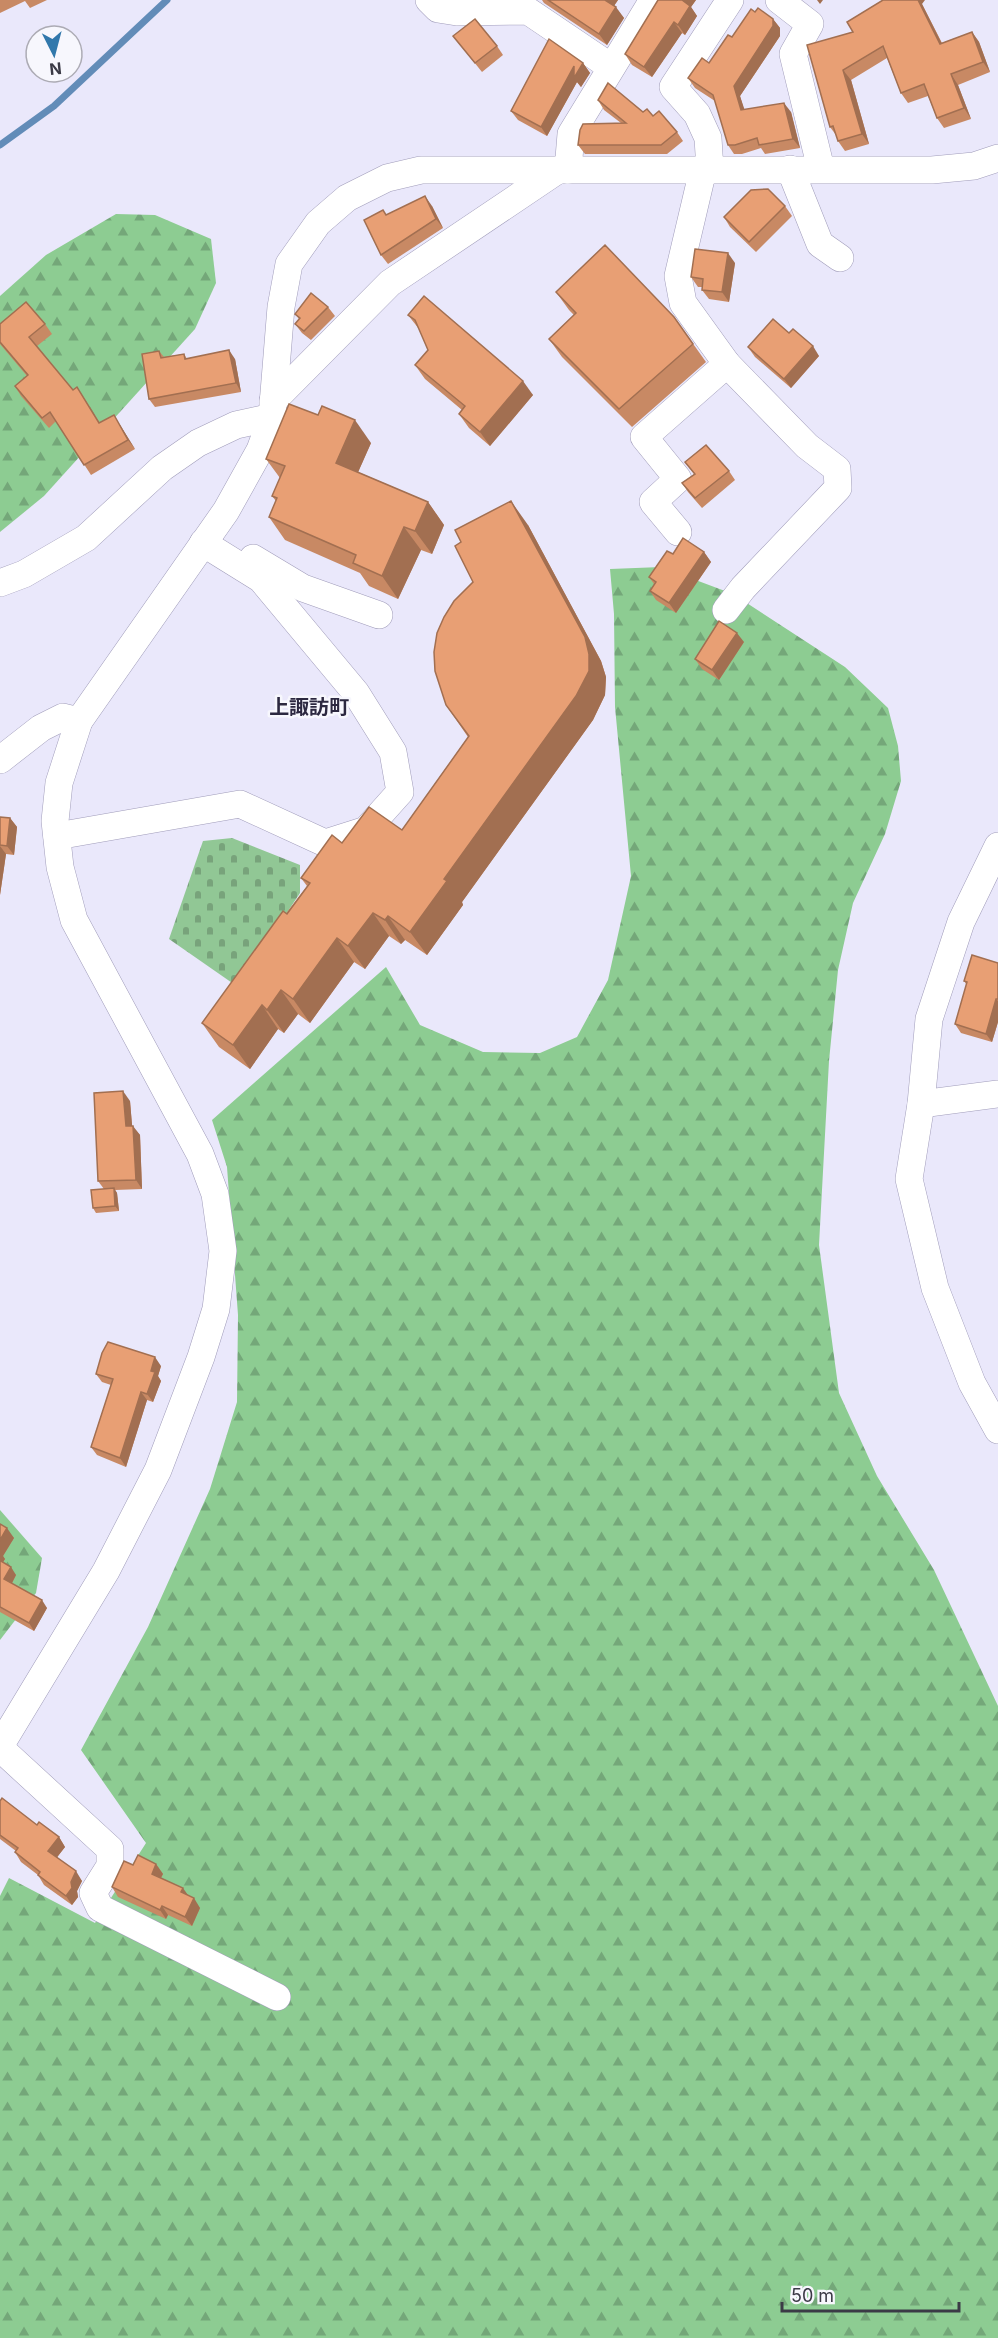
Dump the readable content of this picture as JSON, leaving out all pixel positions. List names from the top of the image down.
{
  "districts": ["上諏訪町"],
  "scale_bar": "50 m",
  "north": "bottom"
}
